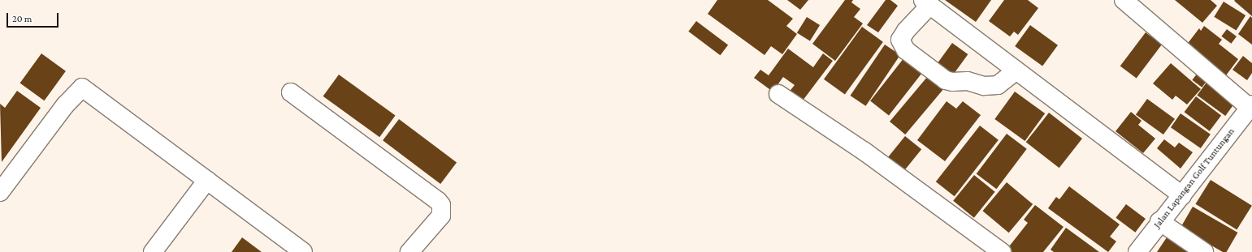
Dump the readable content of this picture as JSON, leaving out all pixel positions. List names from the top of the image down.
{
  "streets": {
    "street": ["Jalan Lapangan Golf Tuntungan"]
  },
  "scale_bar": "20 m"
}
